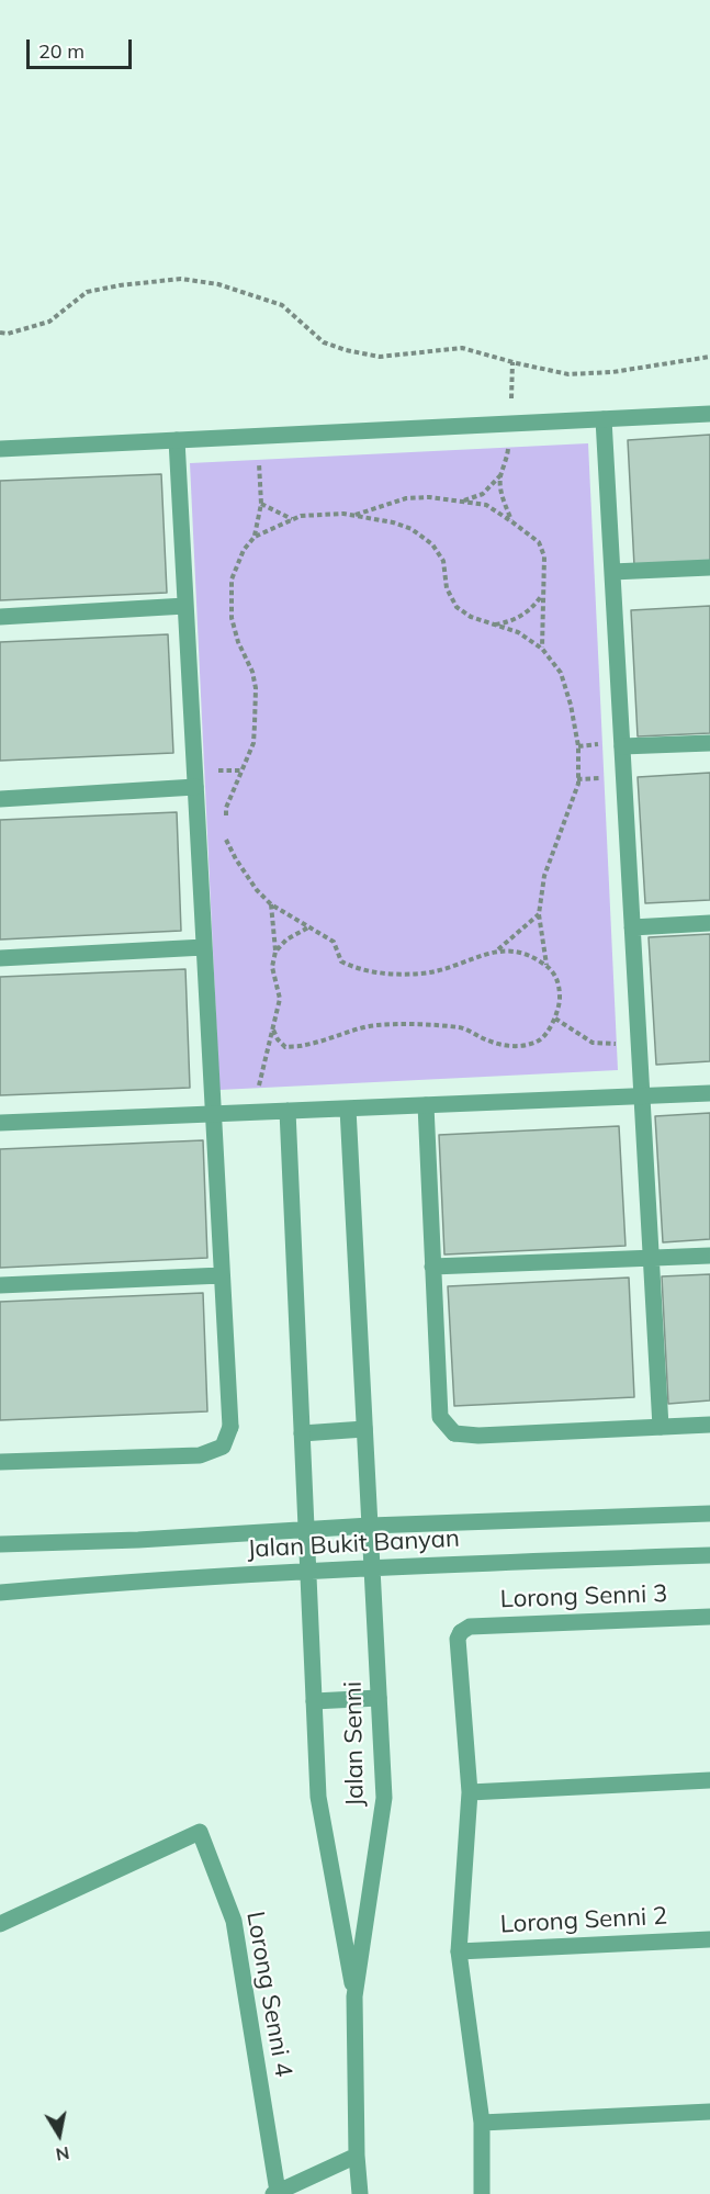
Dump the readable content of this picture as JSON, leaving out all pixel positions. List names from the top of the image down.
{
  "streets": {
    "street": [
      "Jalan Bukit Banyan",
      "Lorong Senni 3",
      "Jalan Senni",
      "Lorong Senni 2",
      "Lorong Senni 4"
    ]
  },
  "crossings": [
    ["Jalan Bukit Banyan", "Jalan Senni"]
  ],
  "scale_bar": "20 m",
  "north": "bottom"
}
